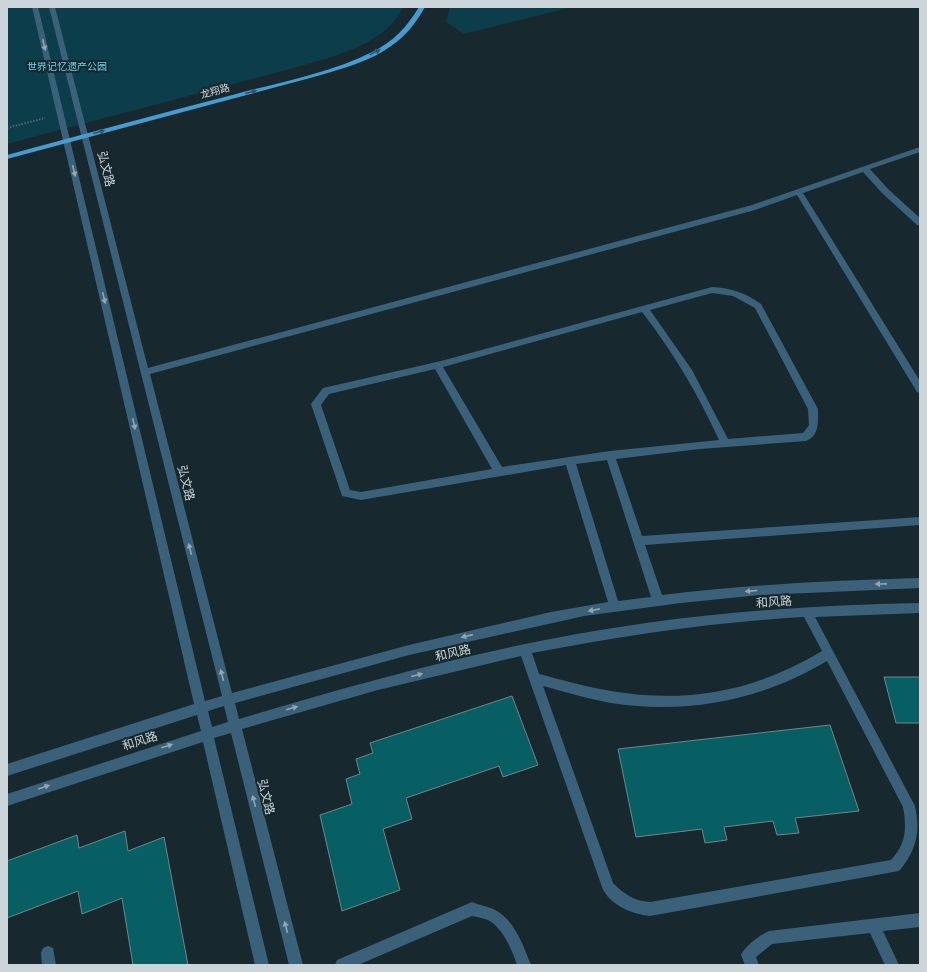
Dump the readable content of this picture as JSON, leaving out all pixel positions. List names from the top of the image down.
{
  "streets": {
    "main road": ["龙翔路"],
    "street": ["弘文路", "和风路"]
  },
  "crossings": [
    ["龙翔路", "弘文路"],
    ["弘文路", "和风路"]
  ],
  "one_way": ["龙翔路"],
  "parks": ["世界记忆遗产公园"]
}
